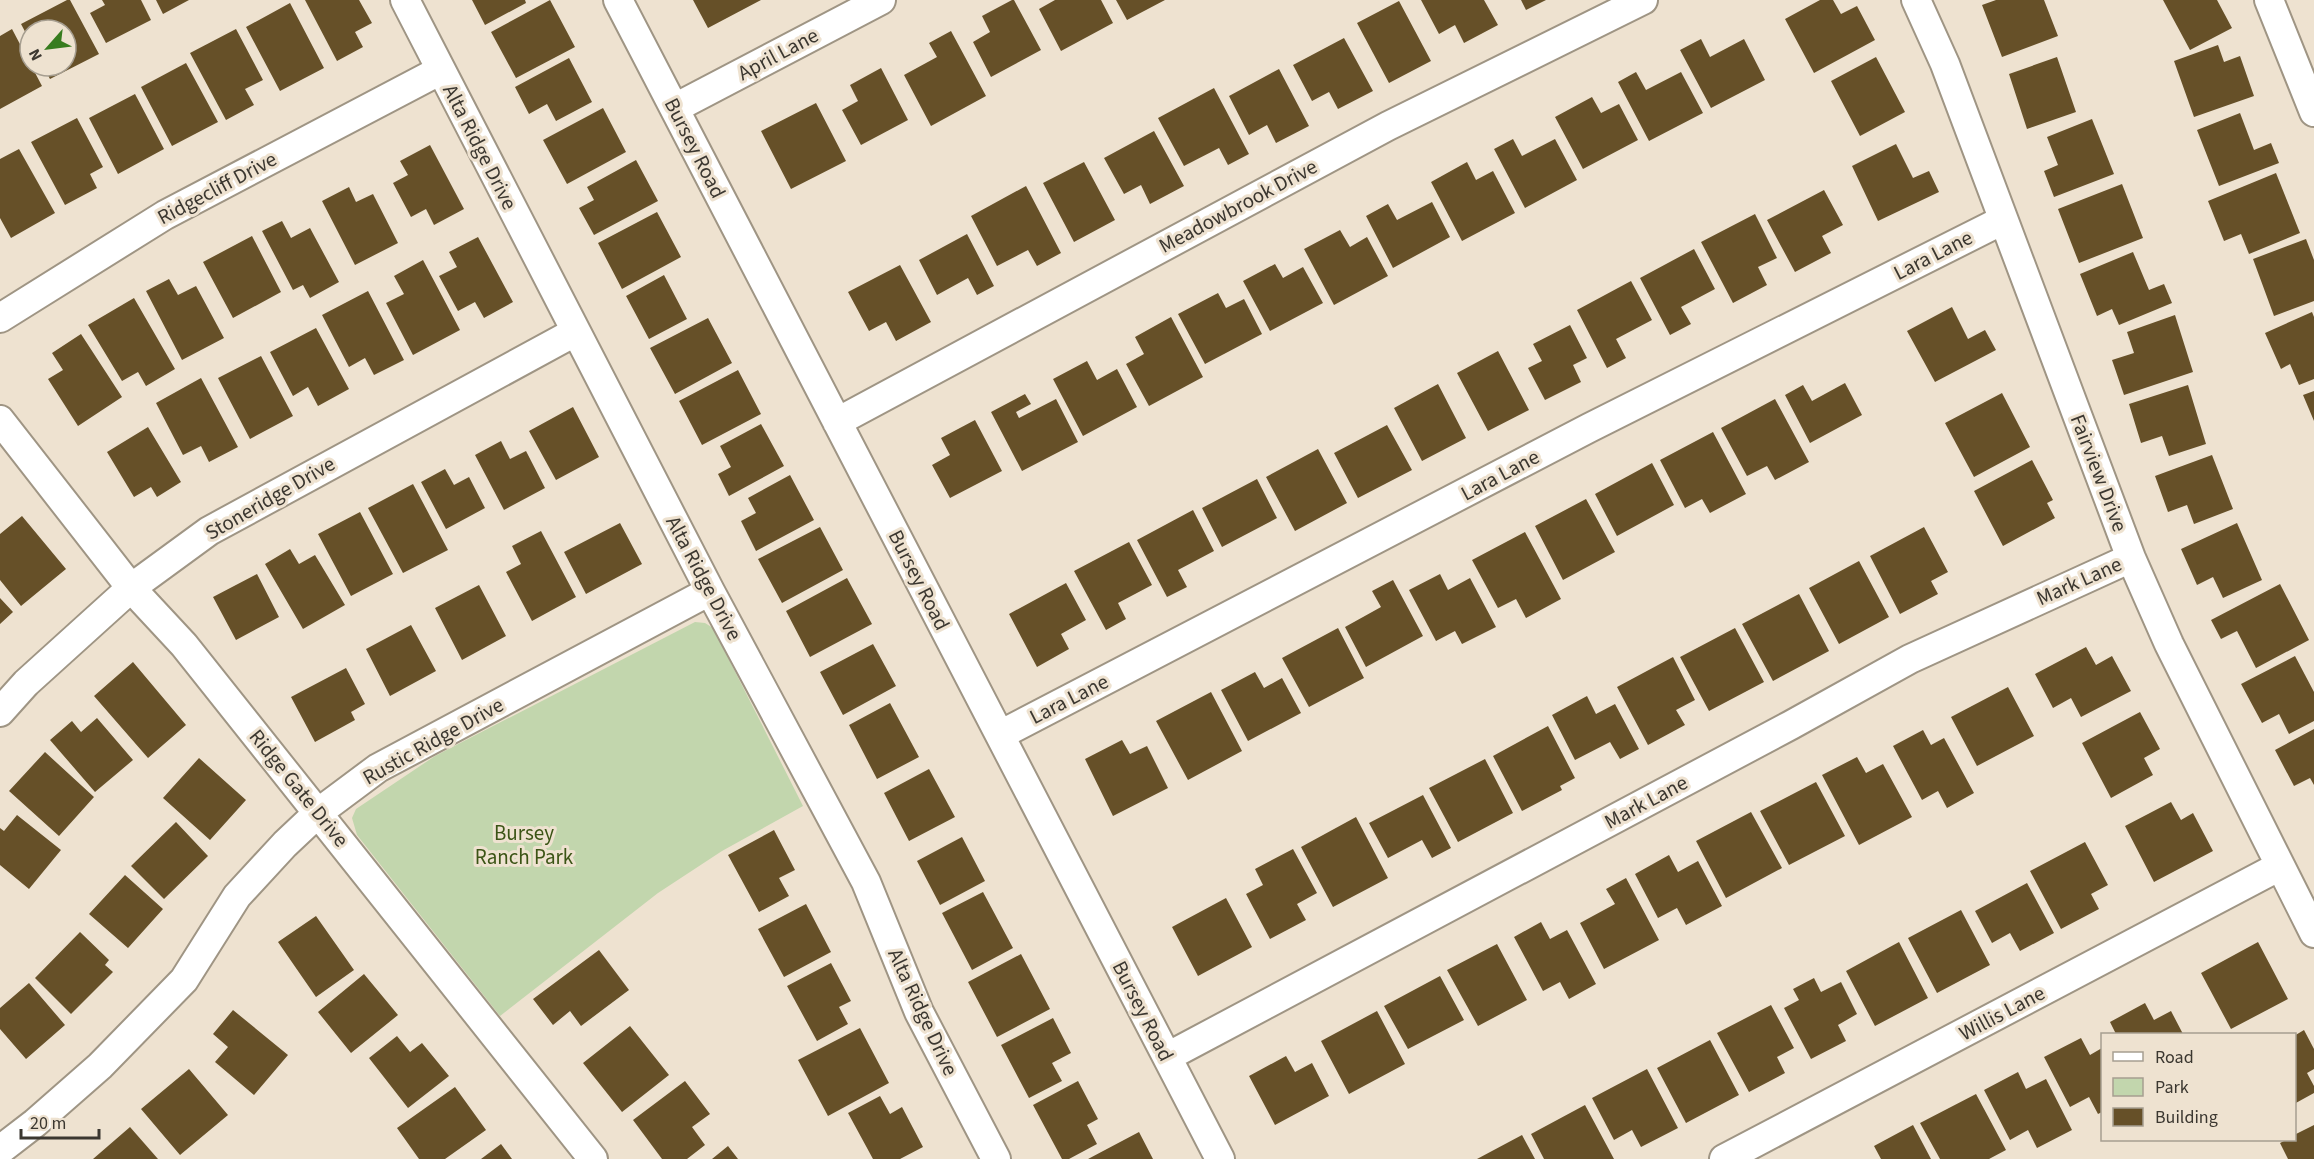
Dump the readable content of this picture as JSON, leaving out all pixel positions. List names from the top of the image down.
{
  "streets": {
    "street": [
      "April Lane",
      "Alta Ridge Drive",
      "Bursey Road",
      "Ridgecliff Drive",
      "Meadowbrook Drive",
      "Lara Lane",
      "Fairview Drive",
      "Stoneridge Drive",
      "Mark Lane",
      "Rustic Ridge Drive",
      "Ridge Gate Drive",
      "Willis Lane"
    ]
  },
  "crossings": [
    ["April Lane", "Bursey Road"],
    ["Alta Ridge Drive", "Ridgecliff Drive"],
    ["Alta Ridge Drive", "Stoneridge Drive"],
    ["Alta Ridge Drive", "Rustic Ridge Drive"],
    ["Bursey Road", "Meadowbrook Drive"],
    ["Bursey Road", "Lara Lane"],
    ["Bursey Road", "Mark Lane"],
    ["Lara Lane", "Fairview Drive"],
    ["Fairview Drive", "Mark Lane"],
    ["Fairview Drive", "Willis Lane"],
    ["Stoneridge Drive", "Ridge Gate Drive"],
    ["Rustic Ridge Drive", "Ridge Gate Drive"]
  ],
  "parks": ["Bursey Ranch Park"],
  "legend": ["Road", "Park", "Building"],
  "scale_bar": "20 m",
  "north": "bottom left"
}
